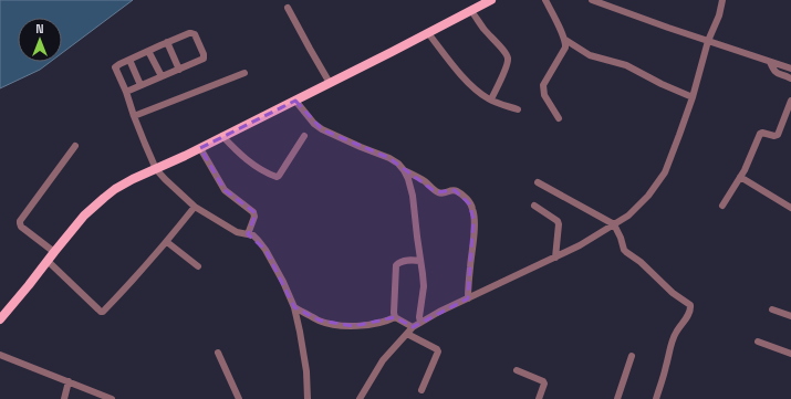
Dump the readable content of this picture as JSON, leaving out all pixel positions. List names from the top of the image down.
{
  "north": "top"
}
